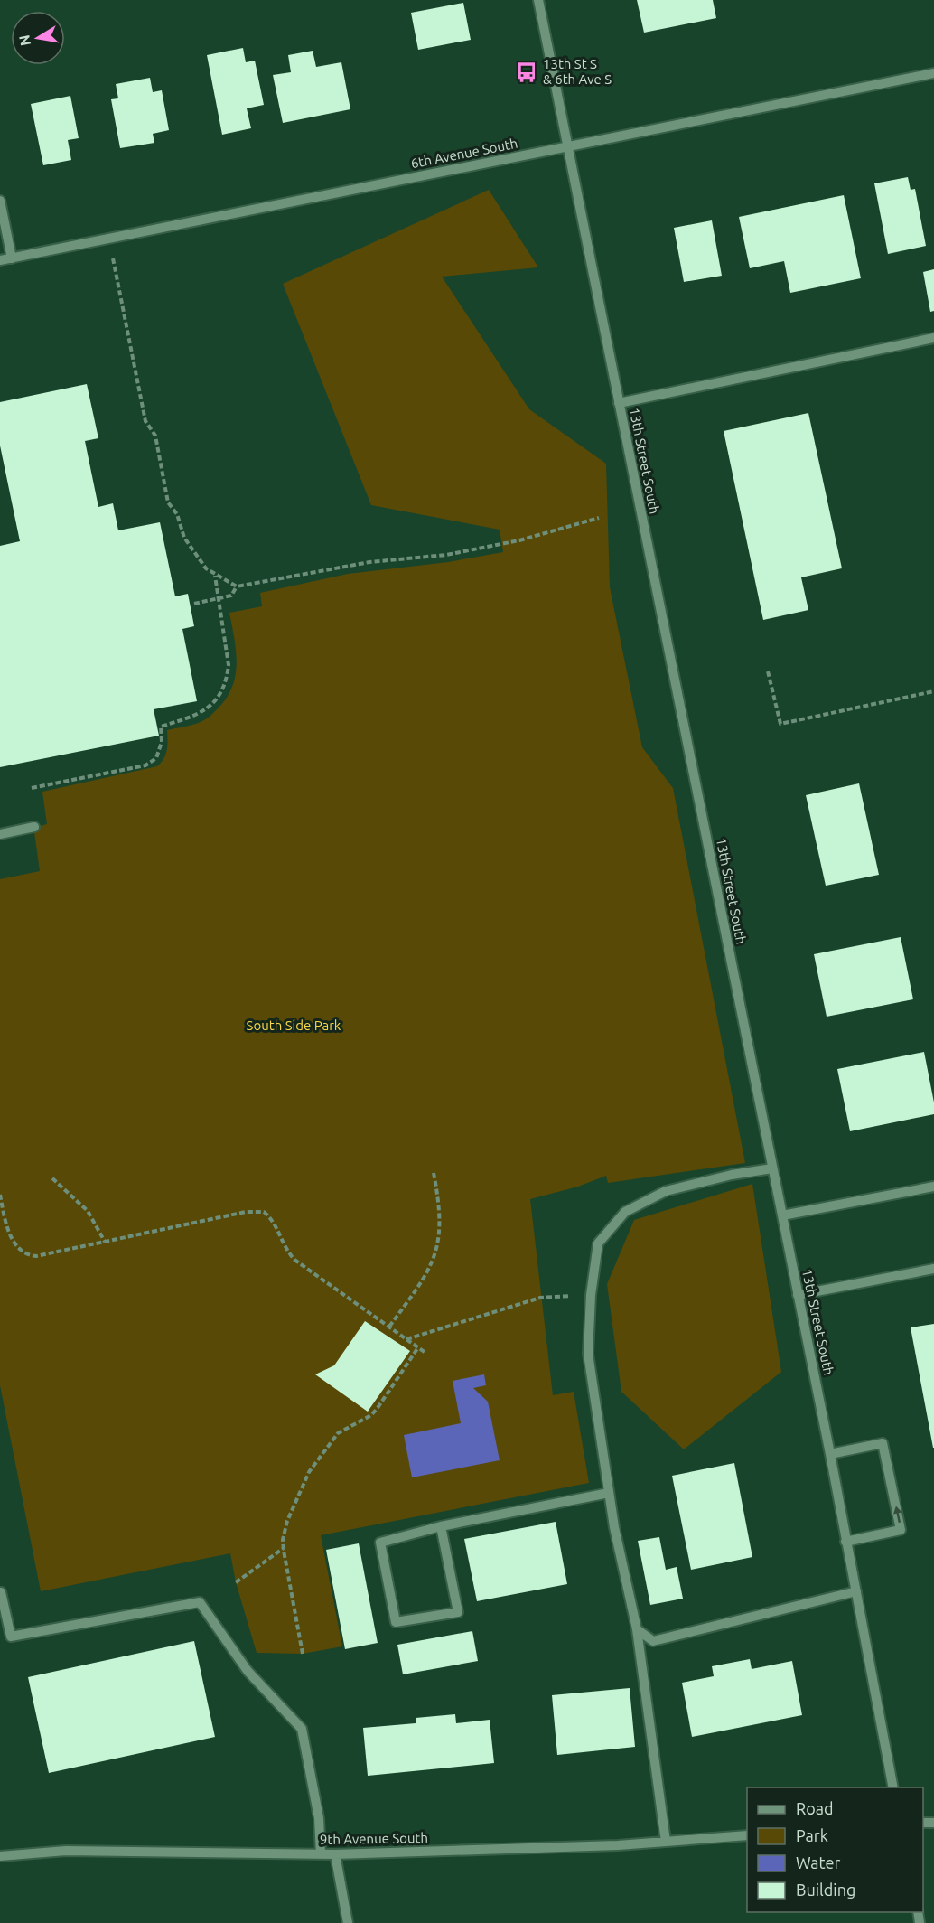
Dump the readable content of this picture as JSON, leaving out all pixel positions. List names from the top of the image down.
{
  "streets": {
    "street": ["6th Avenue South", "13th Street South", "9th Avenue South"]
  },
  "crossings": [
    ["6th Avenue South", "13th Street South"]
  ],
  "parks": ["South Side Park"],
  "places": {
    "bus stop": ["13th St S & 6th Ave S"]
  },
  "legend": [
    "Road",
    "Park",
    "Water",
    "Building"
  ],
  "north": "left"
}
